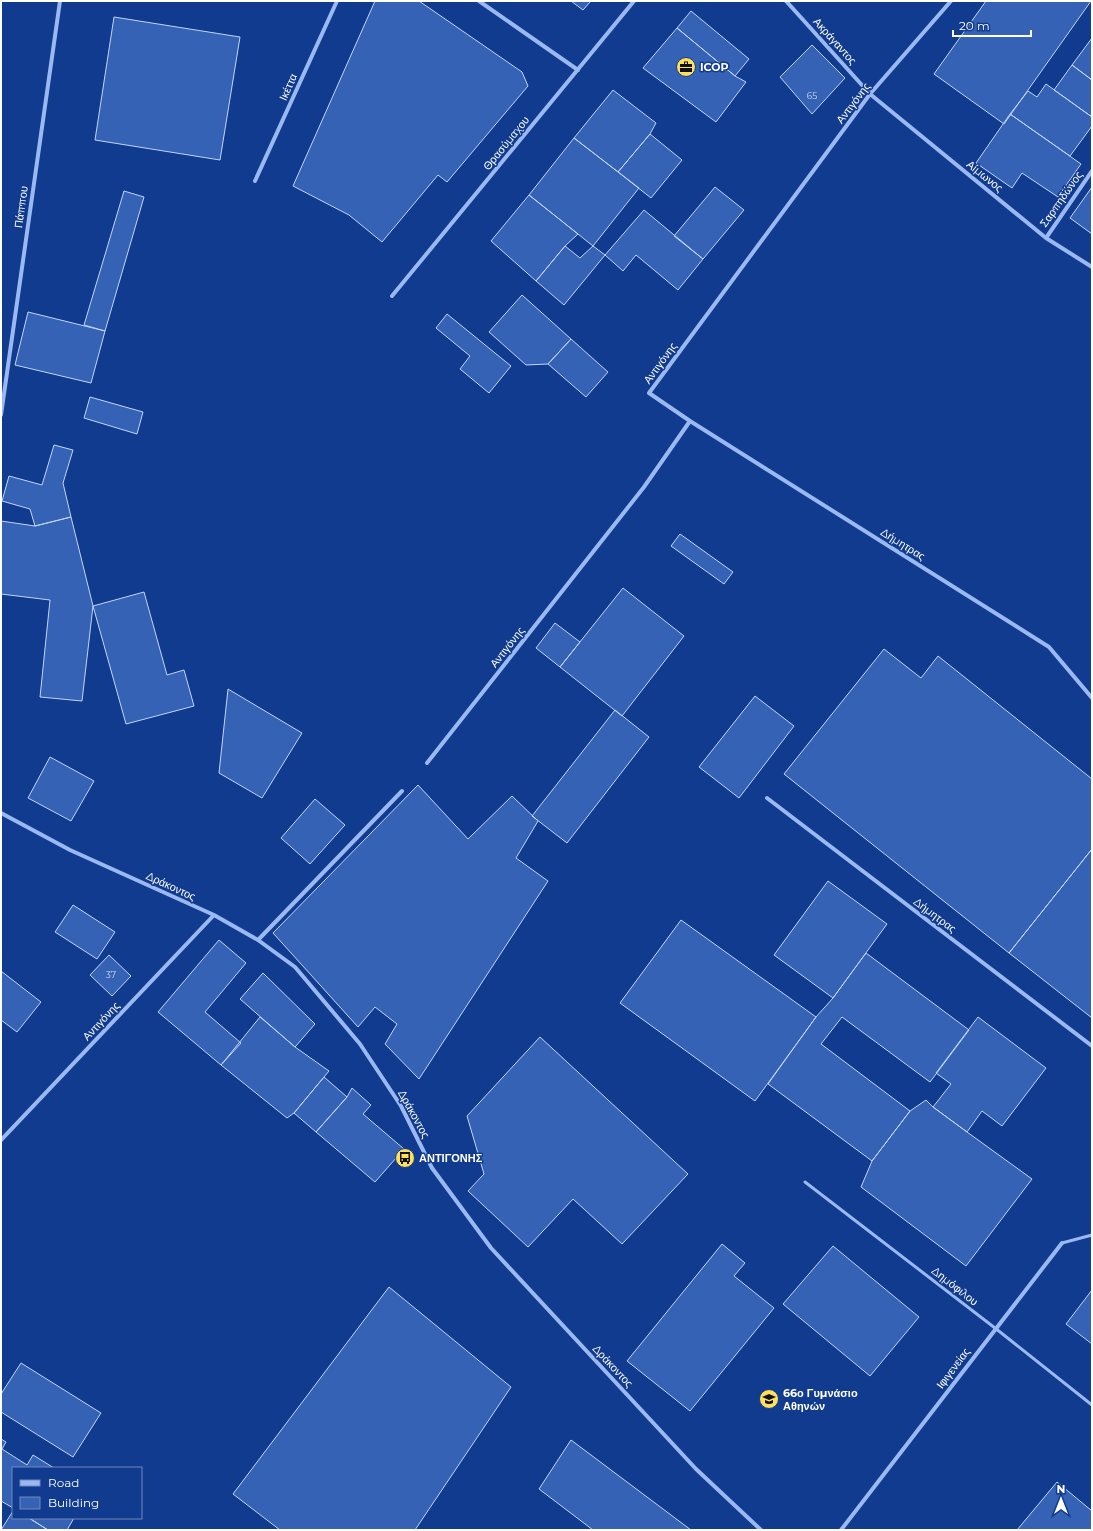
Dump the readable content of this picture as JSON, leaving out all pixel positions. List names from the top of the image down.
{
  "streets": {
    "street": [
      "Ακράγαντος",
      "Ικέττα",
      "Αντιγόνης",
      "Θρασύμαχου",
      "Αίμωνος",
      "Σαρπηδώνος",
      "Πάππου",
      "Δήμητρας",
      "Δράκοντος",
      "Ιφιγενείας"
    ],
    "lane": ["Δημόφιλου"]
  },
  "crossings": [
    ["Ακράγαντος", "Αντιγόνης"],
    ["Ακράγαντος", "Αίμωνος"],
    ["Αντιγόνης", "Αίμωνος"],
    ["Αντιγόνης", "Δήμητρας"],
    ["Αντιγόνης", "Δράκοντος"],
    ["Αίμωνος", "Σαρπηδώνος"],
    ["Δημόφιλου", "Ιφιγενείας"]
  ],
  "places": {
    "office": ["ICOP"],
    "bus stop": ["ΑΝΤΙΓΟΝΗΣ"],
    "school or university": ["66ο Γυμνάσιο Αθηνών"]
  },
  "house_numbers": ["65", "37"],
  "legend": ["Road", "Building"],
  "scale_bar": "20 m",
  "north": "top"
}
